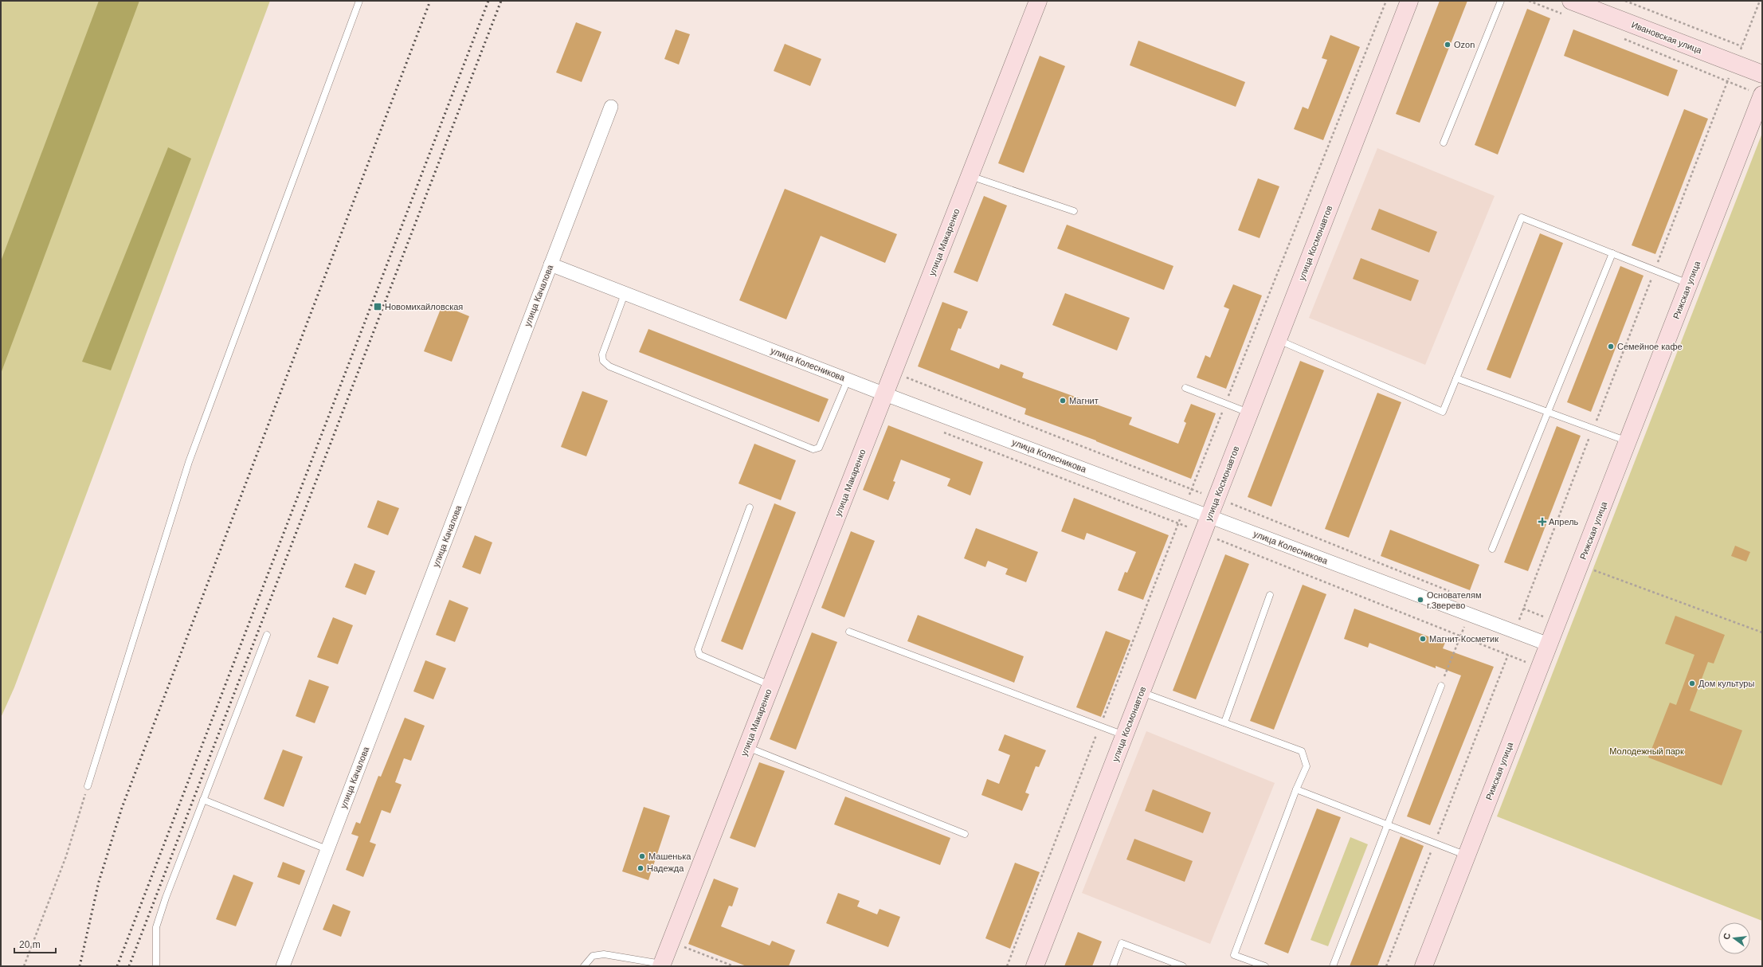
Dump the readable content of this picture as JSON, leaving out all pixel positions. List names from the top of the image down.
{
  "streets": {
    "street": [
      "Ивановская улица",
      "улица Макаренко",
      "улица Космонавтов",
      "Рижская улица",
      "улица Качалова",
      "улица Колесникова"
    ]
  },
  "crossings": [
    ["улица Макаренко", "улица Колесникова"],
    ["улица Космонавтов", "улица Колесникова"],
    ["Рижская улица", "улица Колесникова"],
    ["улица Качалова", "улица Колесникова"]
  ],
  "parks": ["Молодежный парк"],
  "places": {
    "other": [
      "Ozon",
      "Семейное кафе",
      "Магнит",
      "Основателям г.Зверево",
      "Магнит Косметик",
      "Дом культуры",
      "Машенька",
      "Надежда"
    ],
    "transit": ["Новомихайловская"],
    "health": ["Апрель"]
  },
  "scale_bar": "20 m",
  "north": "left"
}
